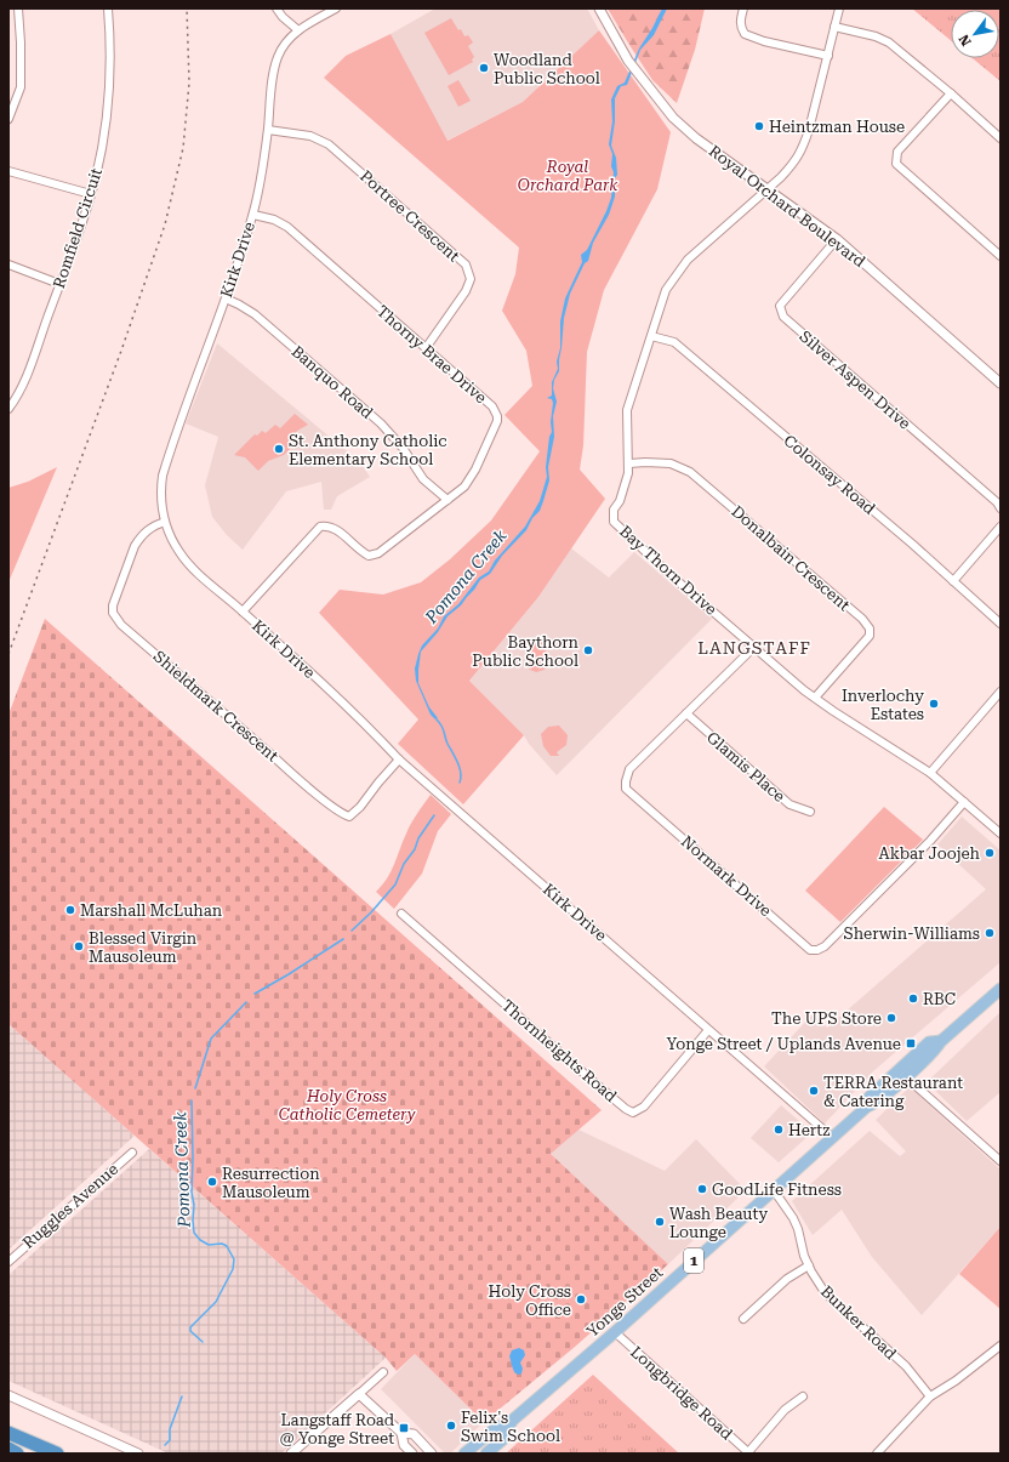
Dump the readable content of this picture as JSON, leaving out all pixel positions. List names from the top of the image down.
{
  "streets": {
    "main road": ["1", "Yonge Street"],
    "street": [
      "Royal Orchard Boulevard",
      "Portree Crescent",
      "Romfield Circuit",
      "Kirk Drive",
      "Thorny Brae Drive",
      "Silver Aspen Drive",
      "Banquo Road",
      "Colonsay Road",
      "Donalbain Crescent",
      "Bay Thorn Drive",
      "Shieldmark Crescent",
      "Glamis Place",
      "Normark Drive",
      "Thornheights Road",
      "Ruggles Avenue",
      "Bunker Road",
      "Longbridge Road"
    ]
  },
  "crossings": [
    ["Royal Orchard Boulevard", "Silver Aspen Drive"],
    ["Royal Orchard Boulevard", "Bay Thorn Drive"],
    ["Portree Crescent", "Kirk Drive"],
    ["Portree Crescent", "Thorny Brae Drive"],
    ["Kirk Drive", "Thorny Brae Drive"],
    ["Kirk Drive", "Banquo Road"],
    ["Kirk Drive", "Shieldmark Crescent"],
    ["Kirk Drive", "Thornheights Road"],
    ["Kirk Drive", "Yonge Street"],
    ["Thorny Brae Drive", "Banquo Road"],
    ["Colonsay Road", "Bay Thorn Drive"],
    ["Donalbain Crescent", "Bay Thorn Drive"],
    ["Bay Thorn Drive", "Normark Drive"],
    ["Glamis Place", "Normark Drive"],
    ["Yonge Street", "Bunker Road"],
    ["Yonge Street", "Longbridge Road"]
  ],
  "districts": ["LANGSTAFF"],
  "water": ["Pomona Creek"],
  "parks": ["Royal Orchard Park", "Holy Cross Catholic Cemetery"],
  "places": {
    "other": [
      "Woodland Public School",
      "Heintzman House",
      "St. Anthony Catholic Elementary School",
      "Baythorn Public School",
      "Inverlochy Estates",
      "Akbar Joojeh",
      "Marshall McLuhan",
      "Sherwin-Williams",
      "Blessed Virgin Mausoleum",
      "RBC",
      "The UPS Store",
      "TERRA Restaurant & Catering",
      "Hertz",
      "Resurrection Mausoleum",
      "GoodLife Fitness",
      "Wash Beauty Lounge",
      "Holy Cross Office",
      "Felix's Swim School"
    ],
    "transit": ["Yonge Street / Uplands Avenue", "Langstaff Road @ Yonge Street"]
  },
  "north": "bottom left"
}
